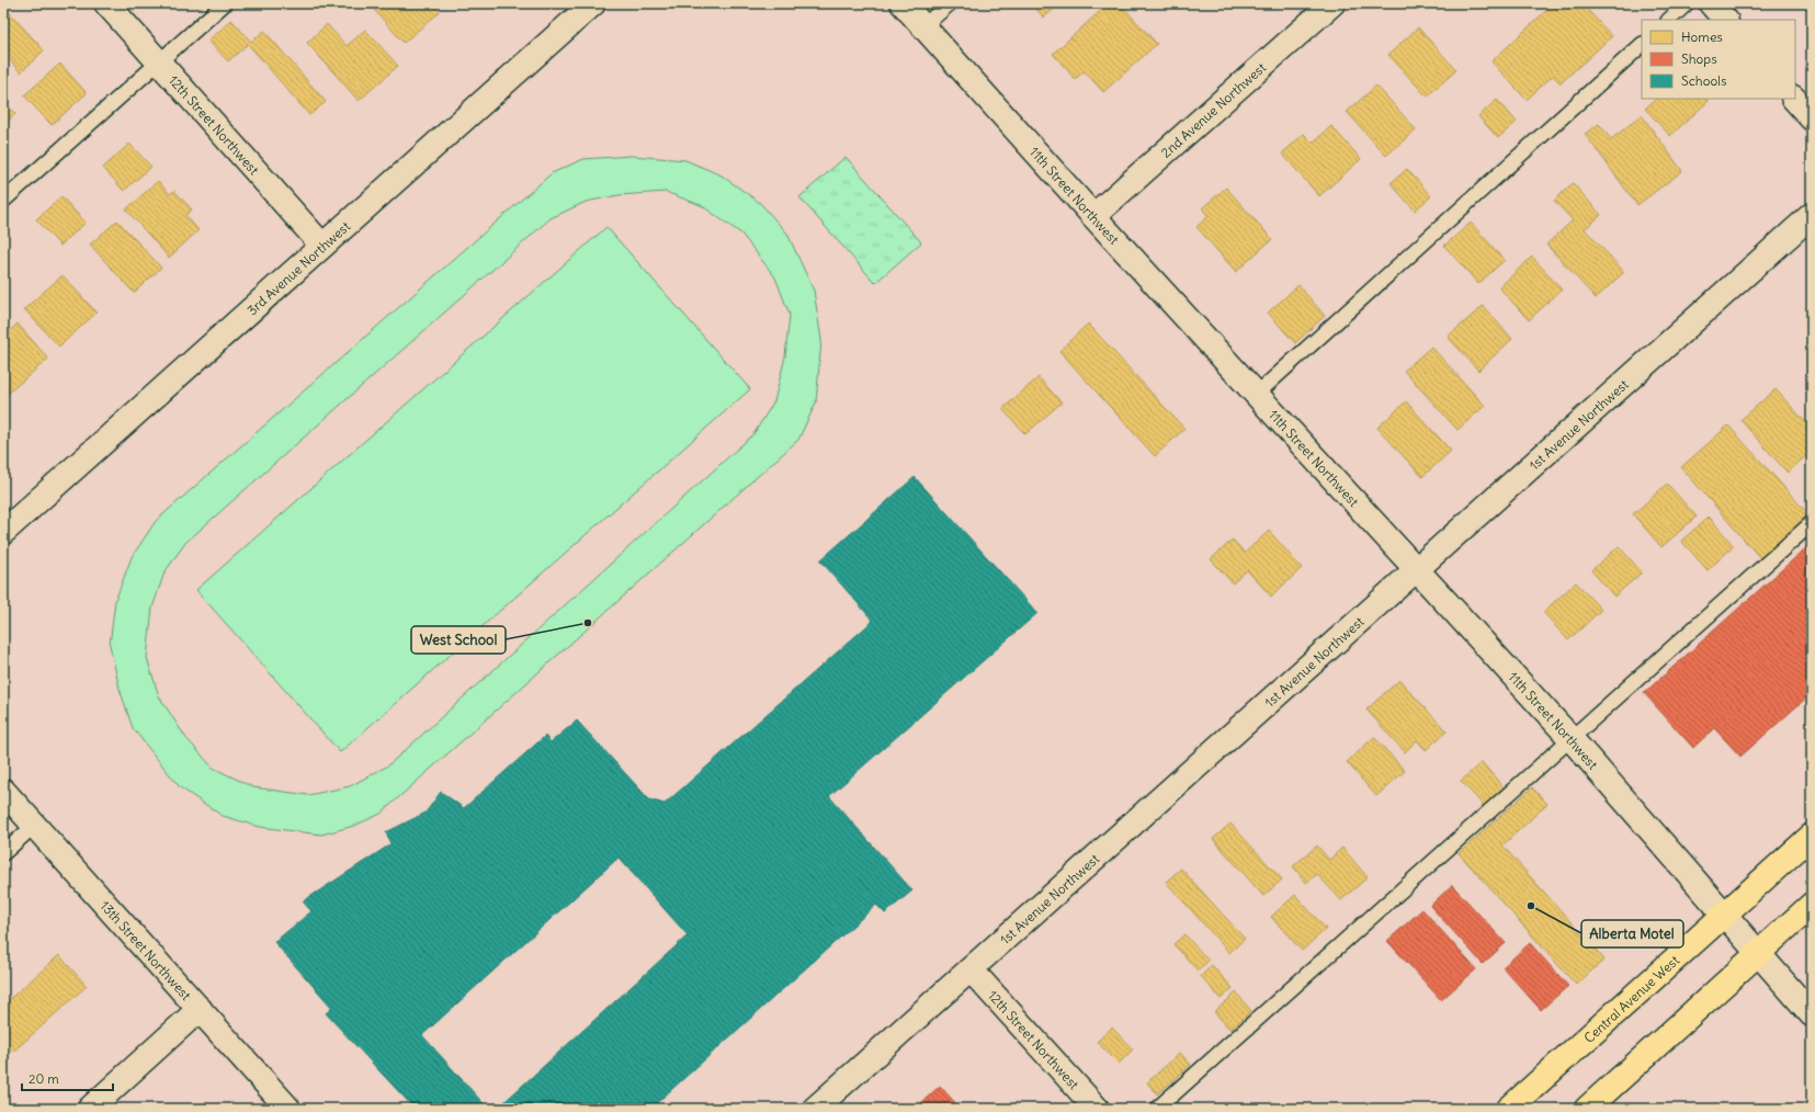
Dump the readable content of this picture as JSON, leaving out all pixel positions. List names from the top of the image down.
{
  "streets": {
    "highway": ["Central Avenue West"],
    "street": [
      "2nd Avenue Northwest",
      "12th Street Northwest",
      "11th Street Northwest",
      "3rd Avenue Northwest",
      "1st Avenue Northwest",
      "13th Street Northwest"
    ]
  },
  "crossings": [
    ["2nd Avenue Northwest", "11th Street Northwest"],
    ["12th Street Northwest", "3rd Avenue Northwest"],
    ["12th Street Northwest", "1st Avenue Northwest"],
    ["11th Street Northwest", "1st Avenue Northwest"],
    ["11th Street Northwest", "Central Avenue West"]
  ],
  "places": ["West School", "Alberta Motel"],
  "legend": ["Homes", "Shops", "Schools"],
  "scale_bar": "20 m"
}
